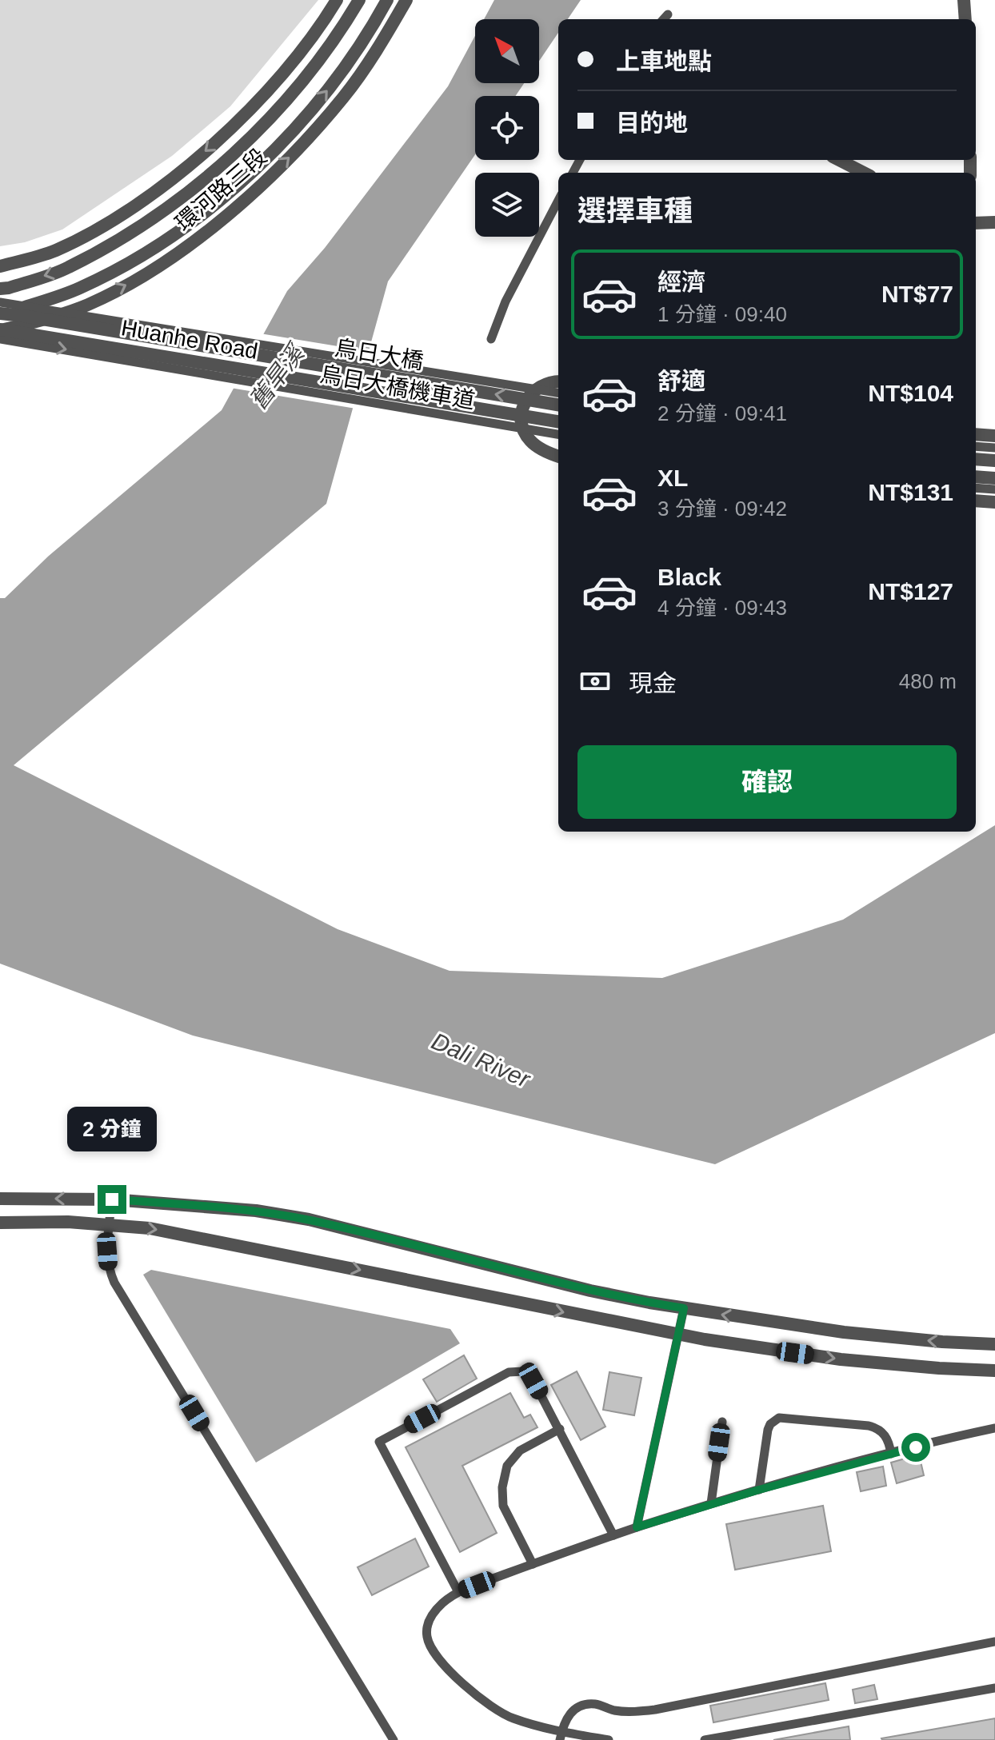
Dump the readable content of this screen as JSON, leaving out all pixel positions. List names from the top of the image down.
{
  "streets": {
    "street": ["環河路三段", "Huanhe Road", "烏日大橋"],
    "lane": ["烏日大橋機車道"]
  },
  "crossings": [
    ["環河路三段", "Huanhe Road"],
    ["環河路三段", "烏日大橋"]
  ],
  "one_way": ["烏日大橋"],
  "water": ["舊旱溪", "Dali River"],
  "north": "top left",
  "page": {
    "banner": ["上車地點", "目的地"],
    "heading": "選擇車種",
    "list": [
      {
        "name": "經濟",
        "note": "1 分鐘 · 09:40",
        "value": "NT$77"
      },
      {
        "name": "舒適",
        "note": "2 分鐘 · 09:41",
        "value": "NT$104"
      },
      {
        "name": "XL",
        "note": "3 分鐘 · 09:42",
        "value": "NT$131"
      },
      {
        "name": "Black",
        "note": "4 分鐘 · 09:43",
        "value": "NT$127"
      }
    ],
    "pay": ["現金", "480 m"],
    "buttons": "確認",
    "bubble": "2 分鐘"
  }
}
